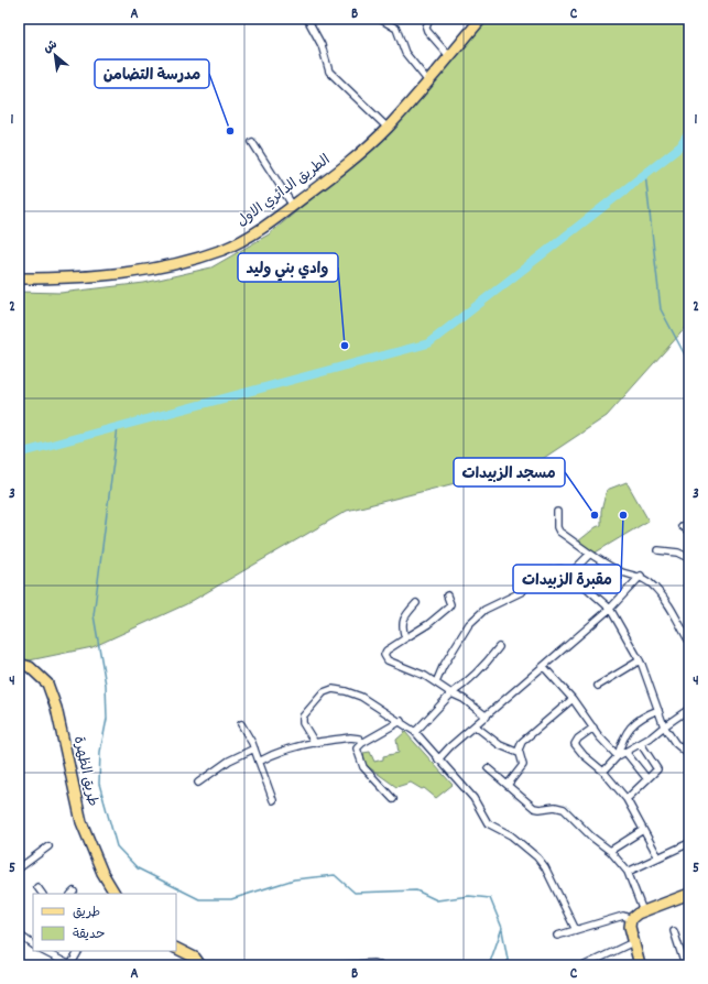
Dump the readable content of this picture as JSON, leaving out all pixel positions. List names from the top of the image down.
{
  "streets": {
    "main road": ["الطريق الدائري الاول", "طريق الظهرة"]
  },
  "places": [
    "مدرسة التضامن",
    "وادي بني وليد",
    "مسجد الزبيدات",
    "مقبرة الزبيدات"
  ],
  "legend": ["طريق", "حديقة"],
  "north": "top left",
  "grid": {
    "columns": ["A", "B", "C"],
    "rows": [
      "1",
      "2",
      "3",
      "4",
      "5"
    ]
  }
}
